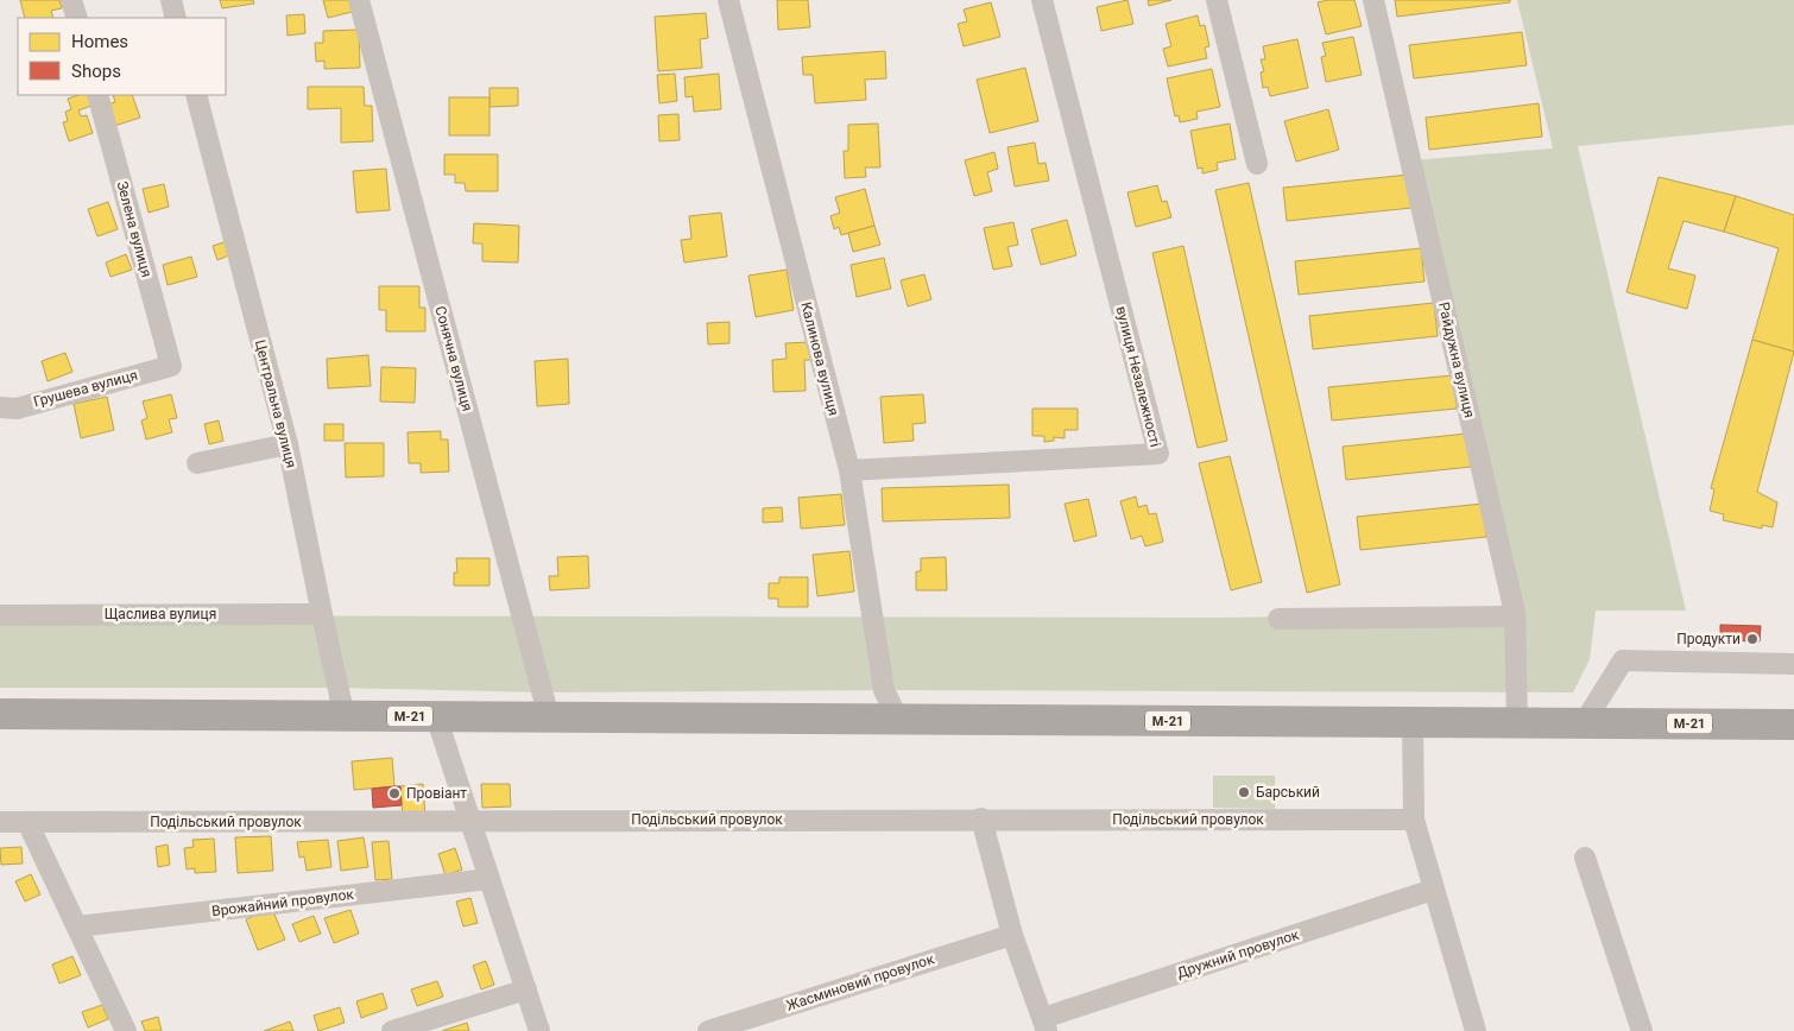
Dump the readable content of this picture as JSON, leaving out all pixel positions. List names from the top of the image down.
{
  "streets": {
    "highway": ["М-21"],
    "street": [
      "Зелена вулиця",
      "Сонячна вулиця",
      "Калинова вулиця",
      "Райдужна вулиця",
      "вулиця Незалежності",
      "Грушева вулиця",
      "Центральна вулиця",
      "Щаслива вулиця",
      "Подільський провулок",
      "Врожайний провулок",
      "Дружний провулок",
      "Жасминовий провулок"
    ]
  },
  "crossings": [
    ["Зелена вулиця", "Грушева вулиця"],
    ["Сонячна вулиця", "М-21"],
    ["Калинова вулиця", "вулиця Незалежності"],
    ["Калинова вулиця", "М-21"],
    ["Райдужна вулиця", "М-21"],
    ["Центральна вулиця", "Щаслива вулиця"],
    ["Центральна вулиця", "М-21"]
  ],
  "places": ["Продукти", "Барський", "Провіант"],
  "legend": ["Homes", "Shops"]
}
